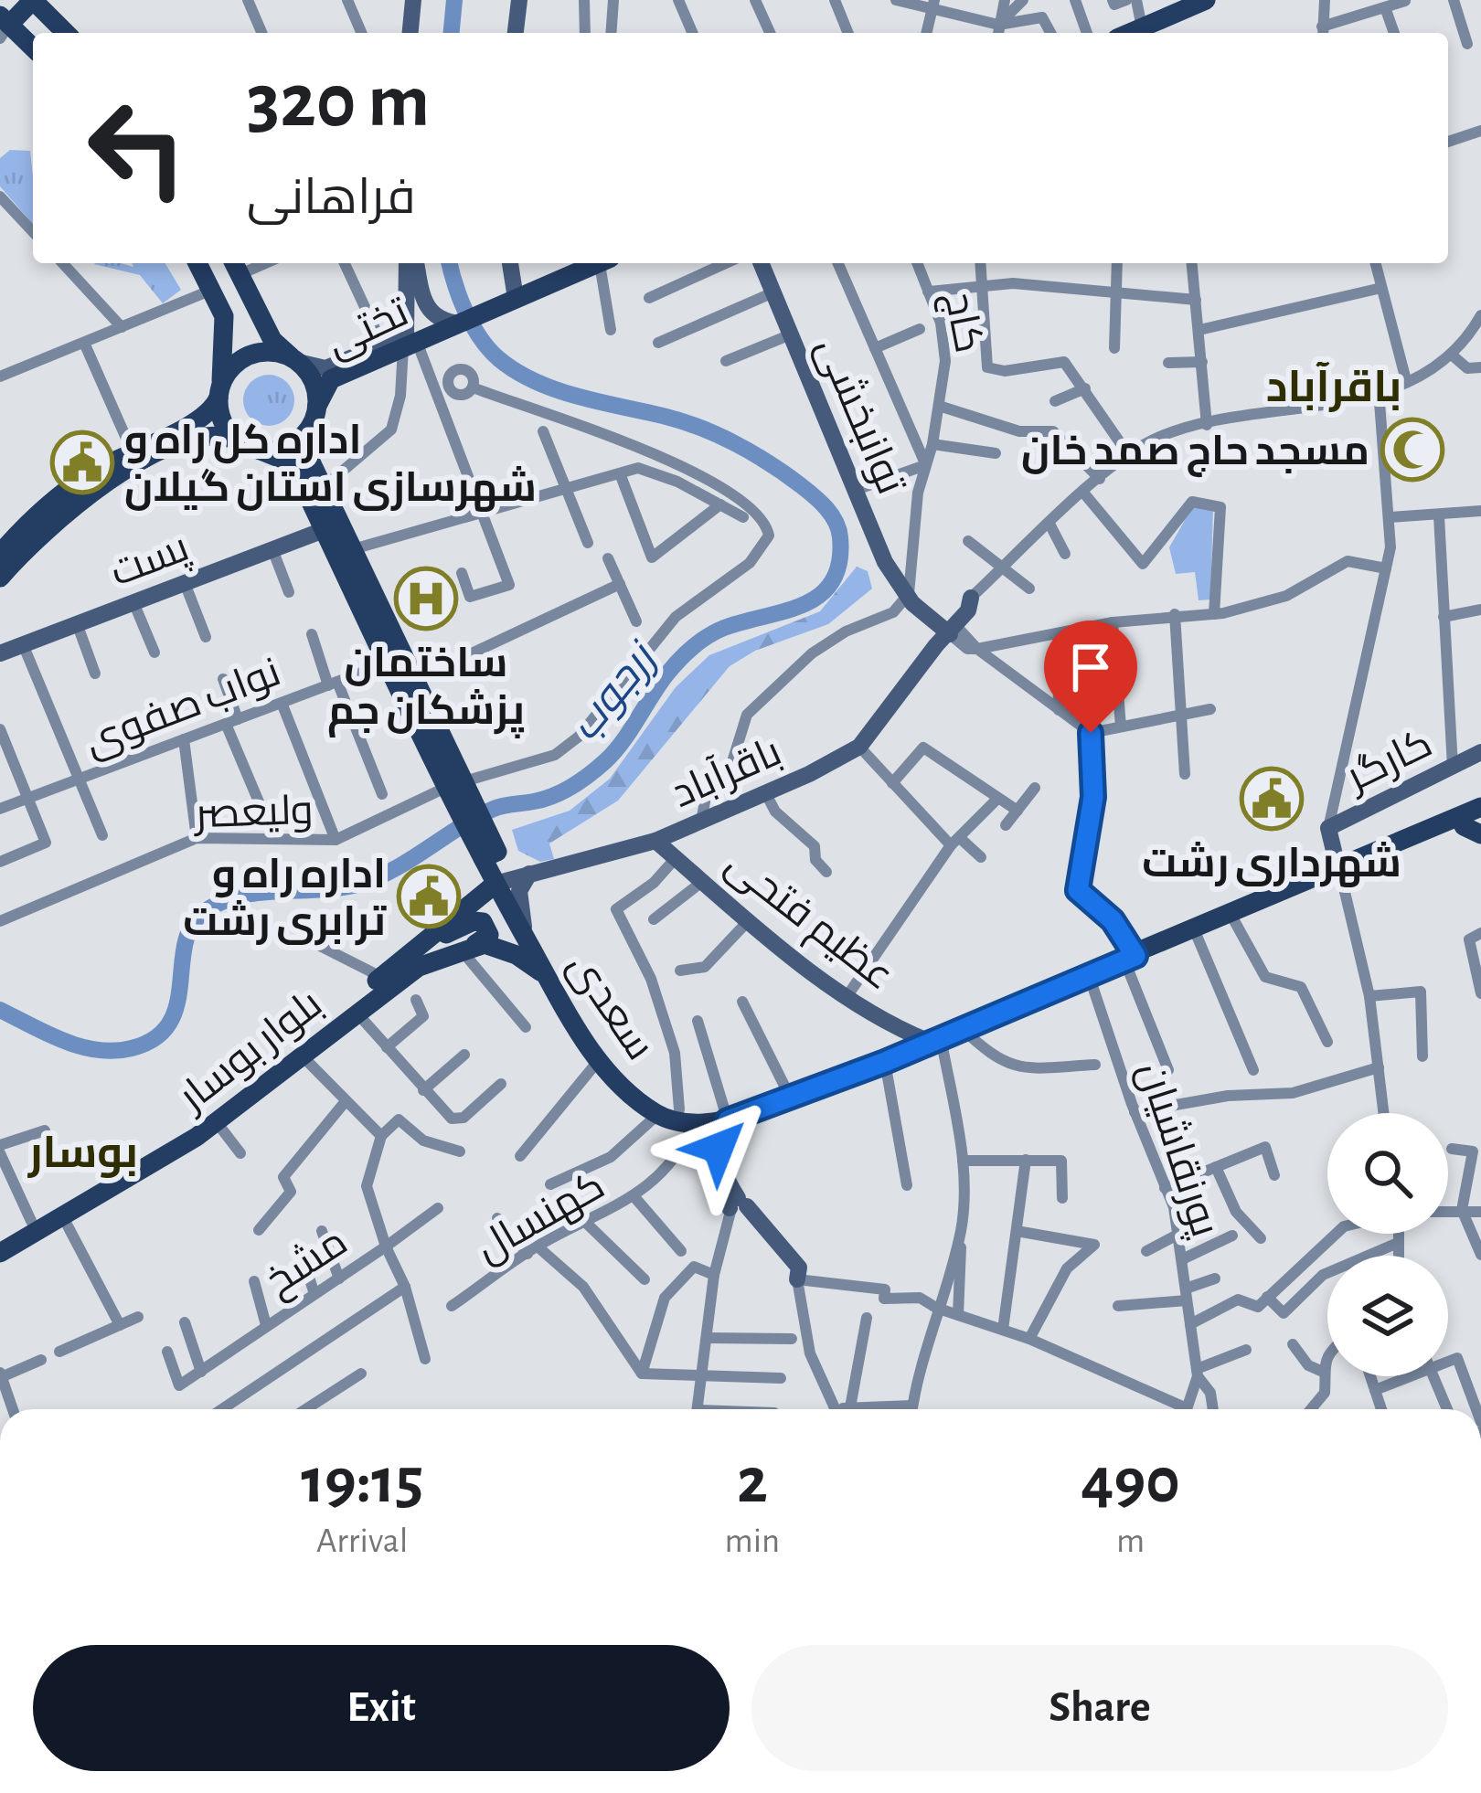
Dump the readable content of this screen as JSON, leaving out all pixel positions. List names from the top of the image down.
{
  "streets": {
    "main road": [
      "تختی",
      "توانبخشی",
      "پست",
      "کارگر",
      "باقرآباد",
      "عظیم فتحی",
      "سعدی",
      "بلوار بوسار"
    ],
    "street": [
      "کاج",
      "نواب صفوی",
      "ولیعصر",
      "پورنقاشیان",
      "کهنسال",
      "مشخ"
    ]
  },
  "crossings": [
    ["کاج", "توانبخشی"],
    ["تختی", "سعدی"],
    ["توانبخشی", "باقرآباد"],
    ["پست", "سعدی"],
    ["نواب صفوی", "سعدی"],
    ["باقرآباد", "عظیم فتحی"],
    ["باقرآباد", "سعدی"],
    ["باقرآباد", "بلوار بوسار"],
    ["ولیعصر", "سعدی"],
    ["عظیم فتحی", "سعدی"],
    ["سعدی", "بلوار بوسار"],
    ["سعدی", "پورنقاشیان"],
    ["سعدی", "کهنسال"]
  ],
  "districts": ["باقرآباد", "بوسار"],
  "water": ["زرجوب"],
  "places": {
    "mosque": ["مسجد حاج صمد خان"],
    "public building": ["اداره کل راه و شهرسازی استان گیلان", "شهرداری رشت", "اداره راه و ترابری رشت"],
    "hospital": ["ساختمان پزشکان جم"]
  },
  "page": {
    "turn": ["320 m", "فراهانی"],
    "eta": [
      "19:15",
      "Arrival",
      "2",
      "min",
      "490",
      "m"
    ],
    "buttons": ["Exit", "Share"]
  }
}
